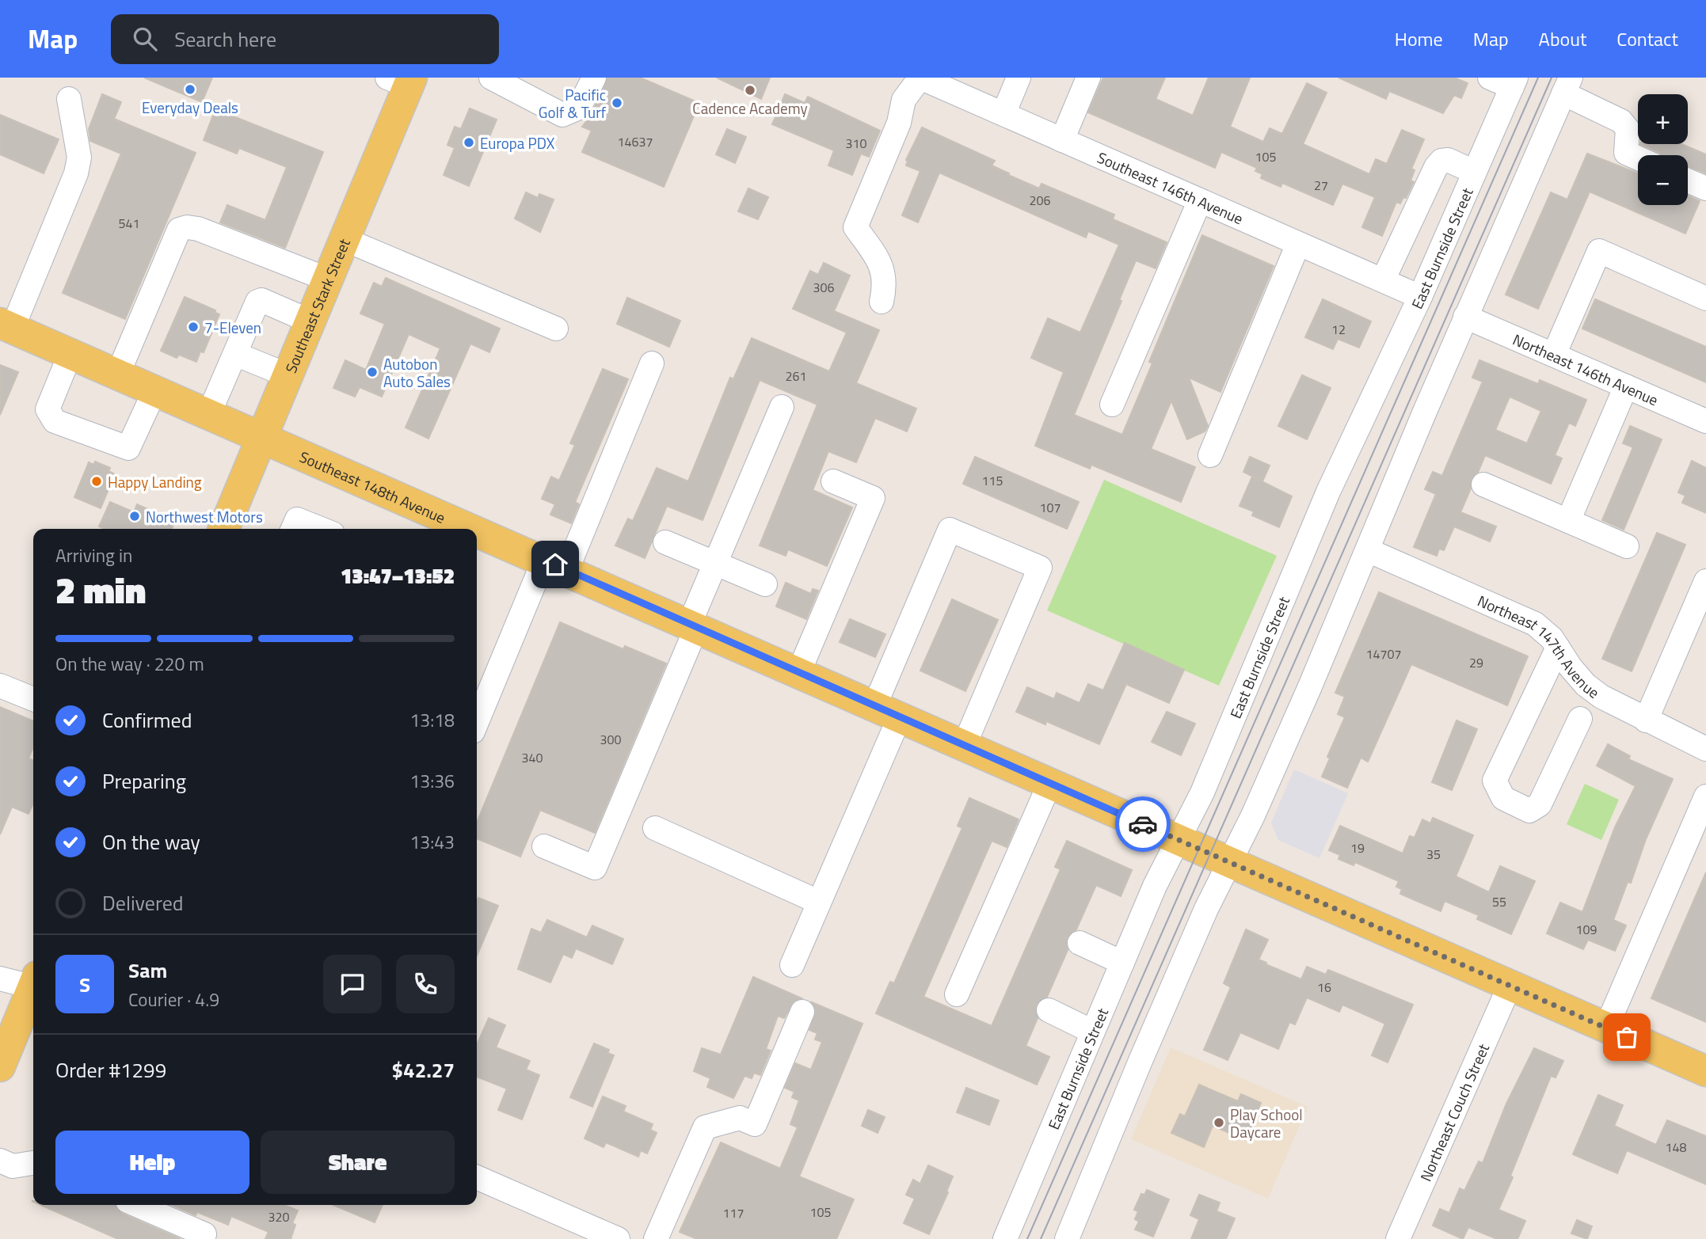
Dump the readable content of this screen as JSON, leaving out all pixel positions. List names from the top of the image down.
{
  "streets": {
    "main road": ["Southeast Stark Street", "Southeast 148th Avenue"],
    "street": [
      "Southeast 146th Avenue",
      "East Burnside Street",
      "Northeast 146th Avenue",
      "Northeast 147th Avenue",
      "Northeast Couch Street"
    ]
  },
  "crossings": [
    ["Southeast 146th Avenue", "East Burnside Street"],
    ["East Burnside Street", "Northeast 146th Avenue"],
    ["East Burnside Street", "Southeast 148th Avenue"],
    ["East Burnside Street", "Northeast 147th Avenue"],
    ["Southeast Stark Street", "Southeast 148th Avenue"],
    ["Southeast 148th Avenue", "Northeast Couch Street"]
  ],
  "places": [
    "Everyday Deals",
    "Cadence Academy",
    "Pacific Golf & Turf",
    "Europa PDX",
    "7-Eleven",
    "Autobon Auto Sales",
    "Happy Landing",
    "Northwest Motors",
    "Play School Daycare"
  ],
  "house_numbers": [
    "14637",
    "310",
    "105",
    "27",
    "206",
    "541",
    "306",
    "12",
    "261",
    "115",
    "107",
    "14707",
    "29",
    "300",
    "340",
    "19",
    "35",
    "55",
    "109",
    "16",
    "148",
    "105",
    "117",
    "320"
  ],
  "page": {
    "header": "Map",
    "search": "Search here",
    "nav": [
      "Home",
      "Map",
      "About",
      "Contact"
    ],
    "map_buttons": ["+", "−"],
    "heading": ["2 min", "Arriving in", "13:47–13:52"],
    "panel": [
      "Sam",
      "Courier · 4.9",
      "Order #1299",
      "$42.27"
    ],
    "bar": "On the way · 220 m",
    "list": [
      ["Confirmed", "13:18"],
      ["Preparing", "13:36"],
      ["On the way", "13:43"],
      "Delivered"
    ],
    "round": "S",
    "buttons": ["Help", "Share"]
  }
}
